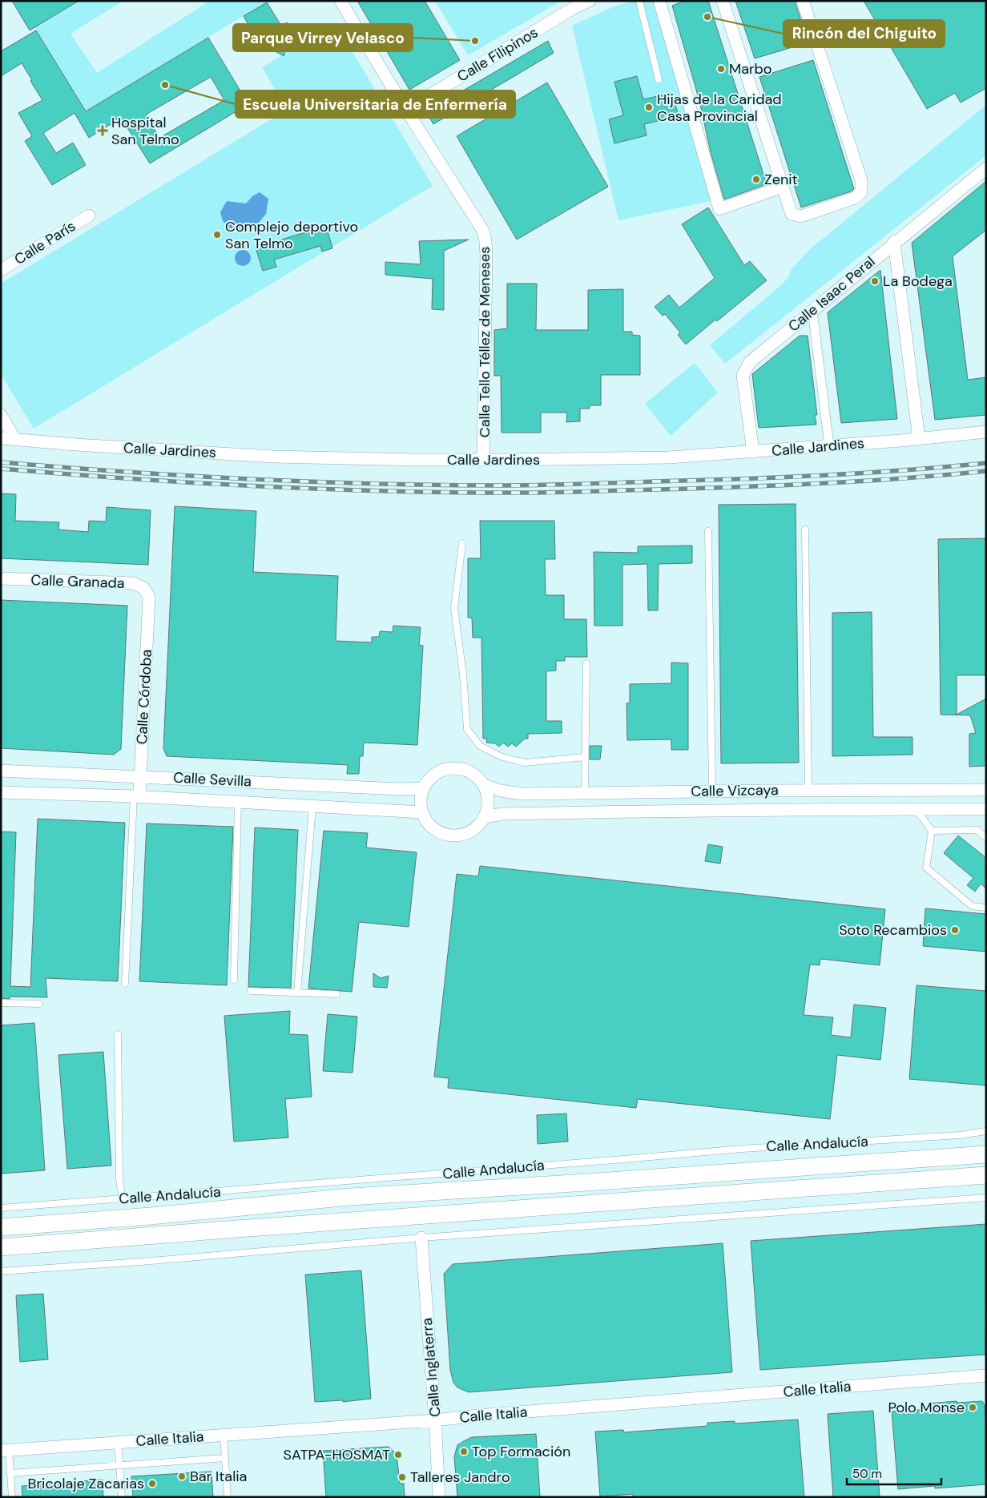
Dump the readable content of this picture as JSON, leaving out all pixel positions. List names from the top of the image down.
{
  "streets": {
    "main road": ["Calle Andalucía"],
    "street": [
      "Calle Filipinos",
      "Calle París",
      "Calle Isaac Peral",
      "Calle Tello Téllez de Meneses",
      "Calle Jardines",
      "Calle Granada",
      "Calle Córdoba",
      "Calle Sevilla",
      "Calle Vizcaya",
      "Calle Inglaterra",
      "Calle Italia"
    ]
  },
  "crossings": [
    ["Calle Filipinos", "Calle Tello Téllez de Meneses"],
    ["Calle Isaac Peral", "Calle Jardines"],
    ["Calle Tello Téllez de Meneses", "Calle Jardines"],
    ["Calle Granada", "Calle Córdoba"],
    ["Calle Córdoba", "Calle Sevilla"],
    ["Calle Sevilla", "Calle Vizcaya"],
    ["Calle Inglaterra", "Calle Italia"]
  ],
  "places": {
    "other": [
      "Rincón del Chiguito",
      "Parque Virrey Velasco",
      "Marbo",
      "Escuela Universitaria de Enfermería",
      "Hijas de la Caridad Casa Provincial",
      "Zenit",
      "Complejo deportivo San Telmo",
      "La Bodega",
      "Soto Recambios",
      "Polo Monse",
      "Top Formación",
      "SATPA-HOSMAT",
      "Bar Italia",
      "Talleres Jandro",
      "Bricolaje Zacarias"
    ],
    "health": ["Hospital San Telmo"]
  },
  "scale_bar": "50 m"
}
